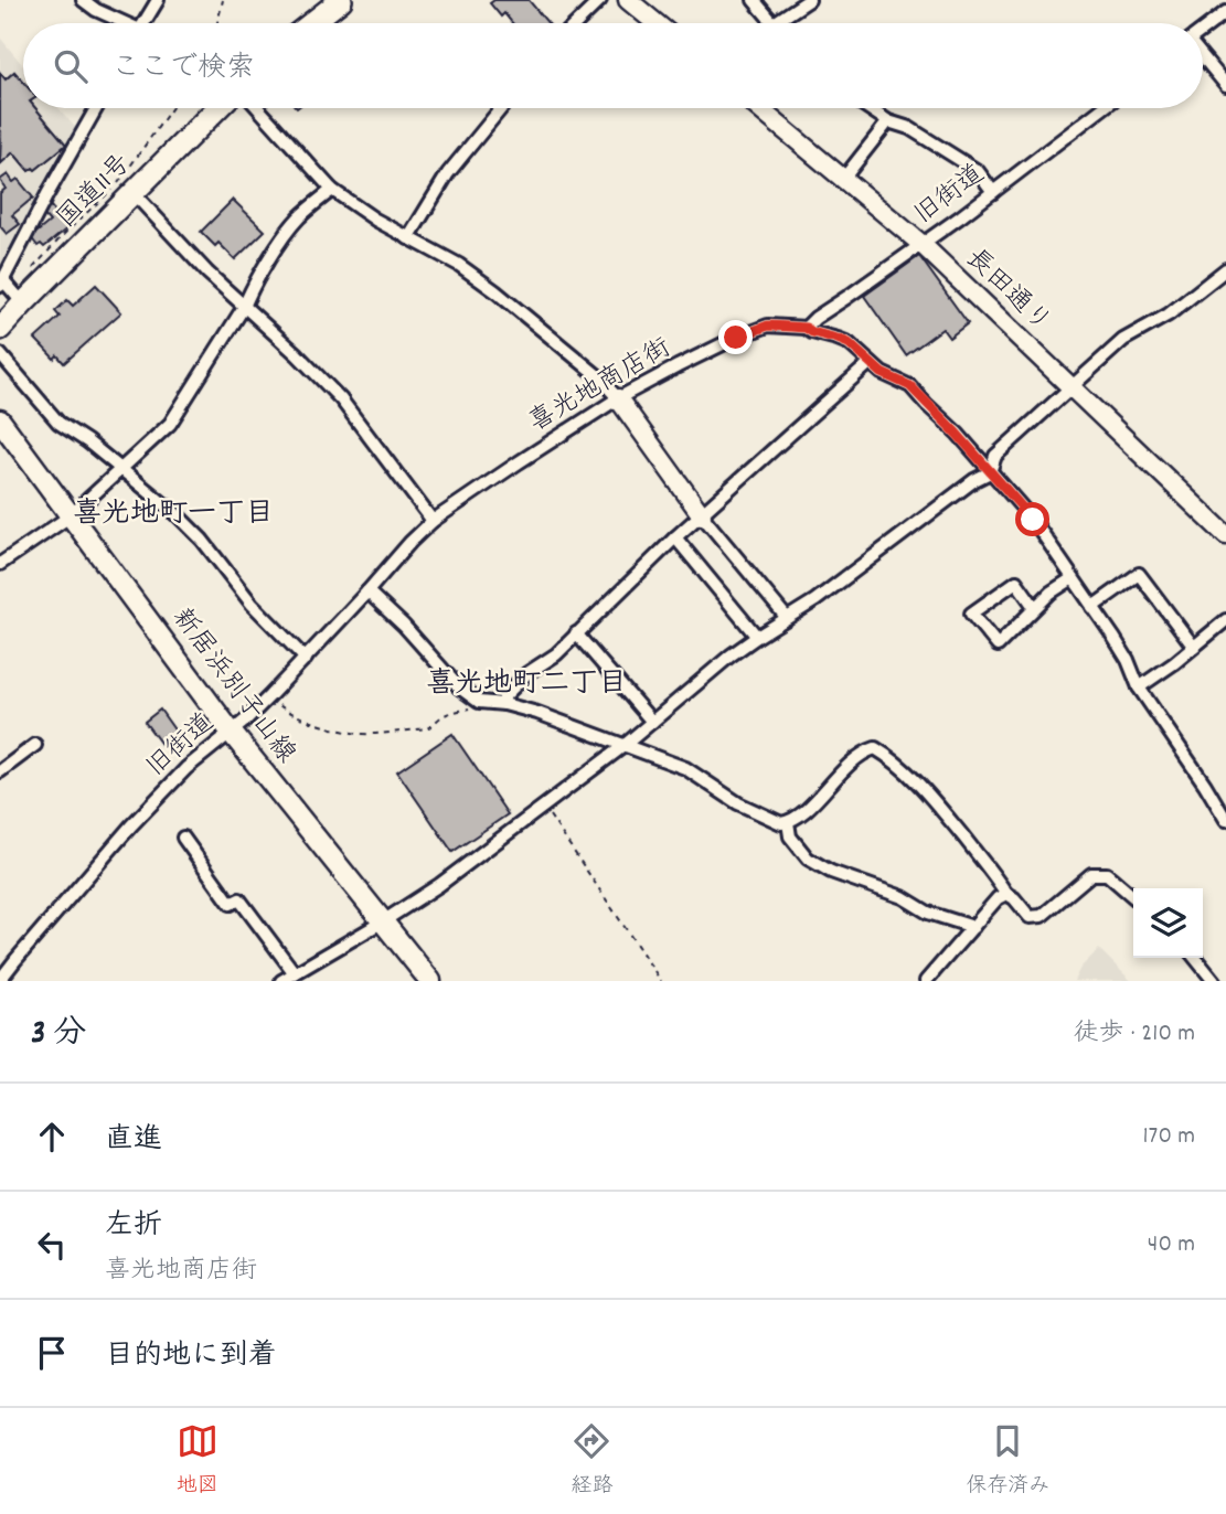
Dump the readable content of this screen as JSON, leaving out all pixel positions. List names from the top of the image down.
{
  "streets": {
    "highway": ["国道11号"],
    "main road": ["新居浜別子山線"],
    "street": ["旧街道", "長田通り", "喜光地商店街"]
  },
  "crossings": [
    ["旧街道", "長田通り"],
    ["旧街道", "喜光地商店街"],
    ["旧街道", "新居浜別子山線"]
  ],
  "districts": ["喜光地町一丁目", "喜光地町二丁目"],
  "page": {
    "search": "ここで検索",
    "heading": ["3 分", "徒歩 · 210 m"],
    "list": [
      ["直進", "170 m"],
      ["左折", "喜光地商店街", "40 m"],
      "目的地に到着"
    ],
    "nav": ["地図", "経路", "保存済み"]
  }
}
